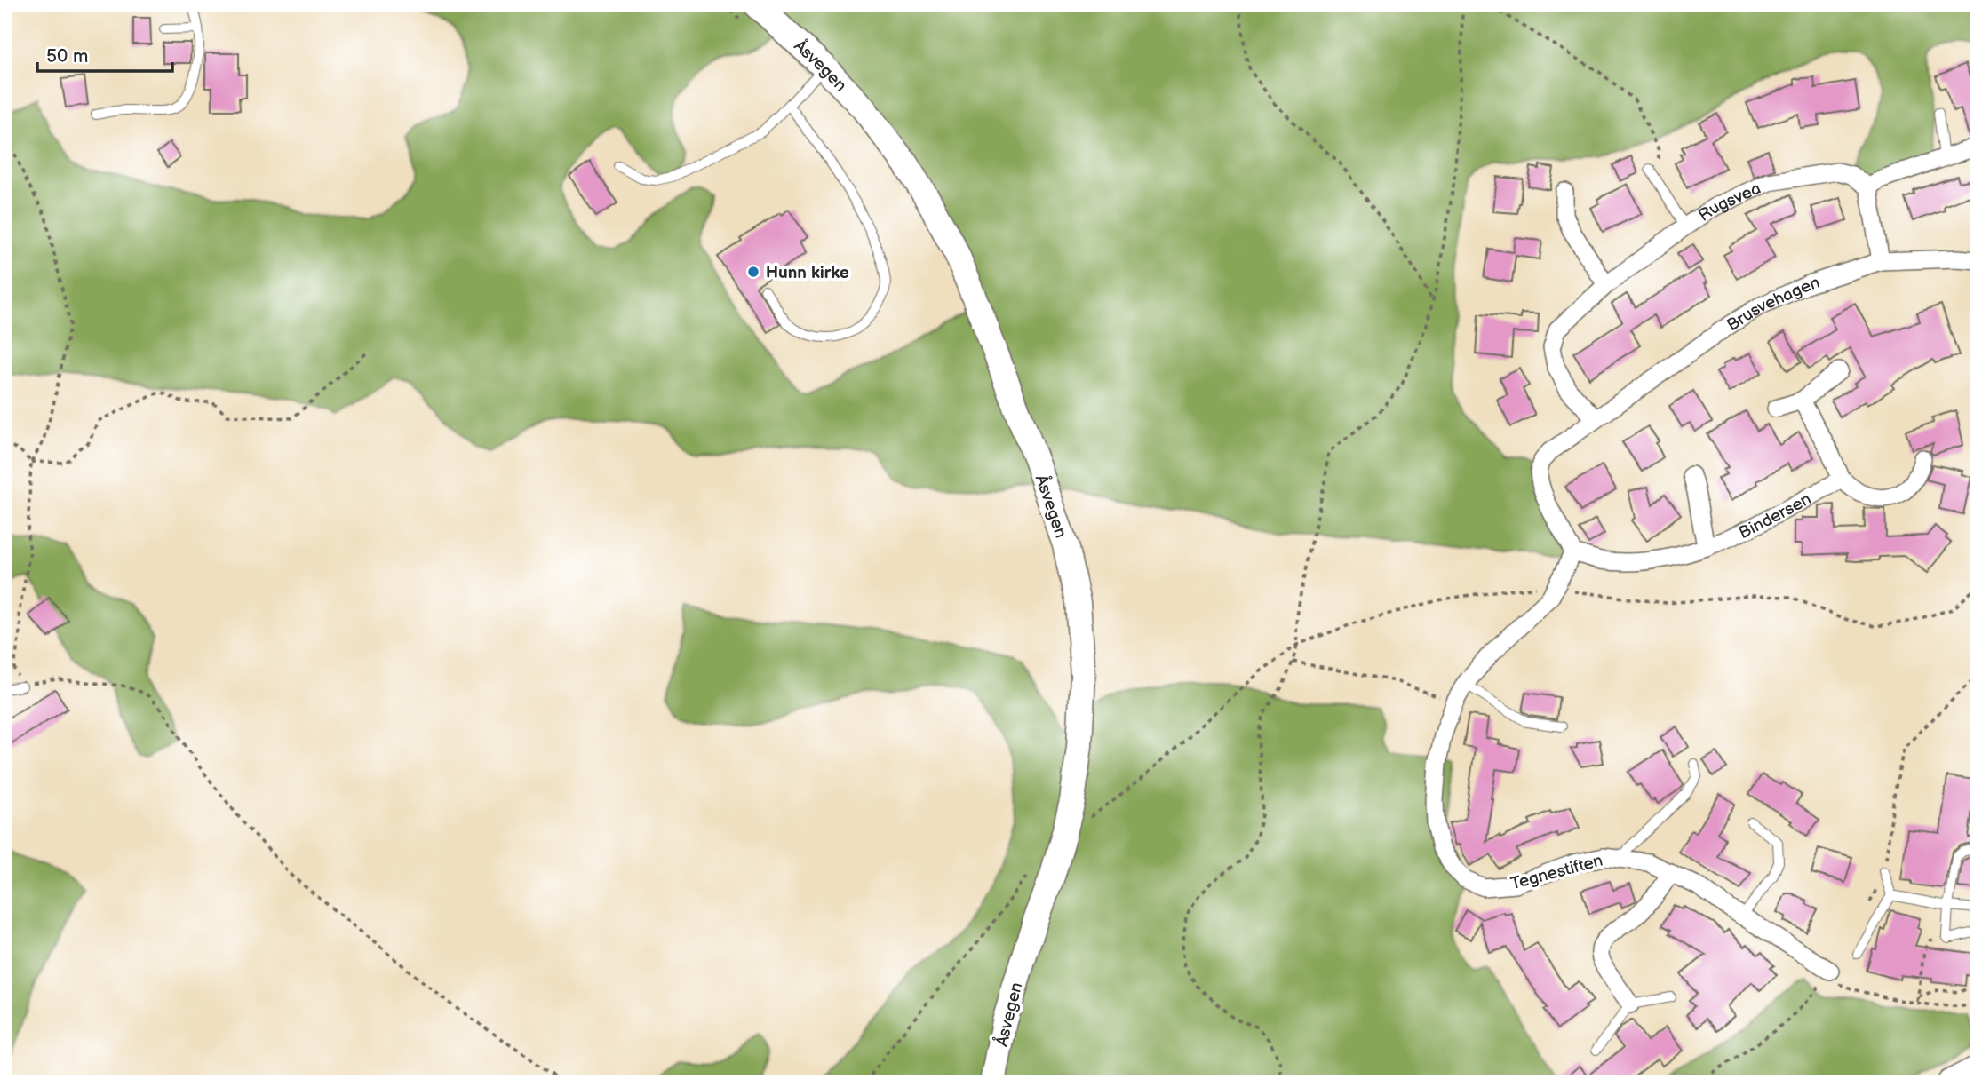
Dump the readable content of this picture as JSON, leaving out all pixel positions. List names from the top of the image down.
{
  "streets": {
    "main road": ["Åsvegen"],
    "street": [
      "Rugsvea",
      "Brusvehagen",
      "Bindersen",
      "Tegnestiften"
    ]
  },
  "crossings": [
    ["Rugsvea", "Brusvehagen"],
    ["Bindersen", "Tegnestiften"]
  ],
  "places": ["Hunn kirke"],
  "scale_bar": "50 m"
}
